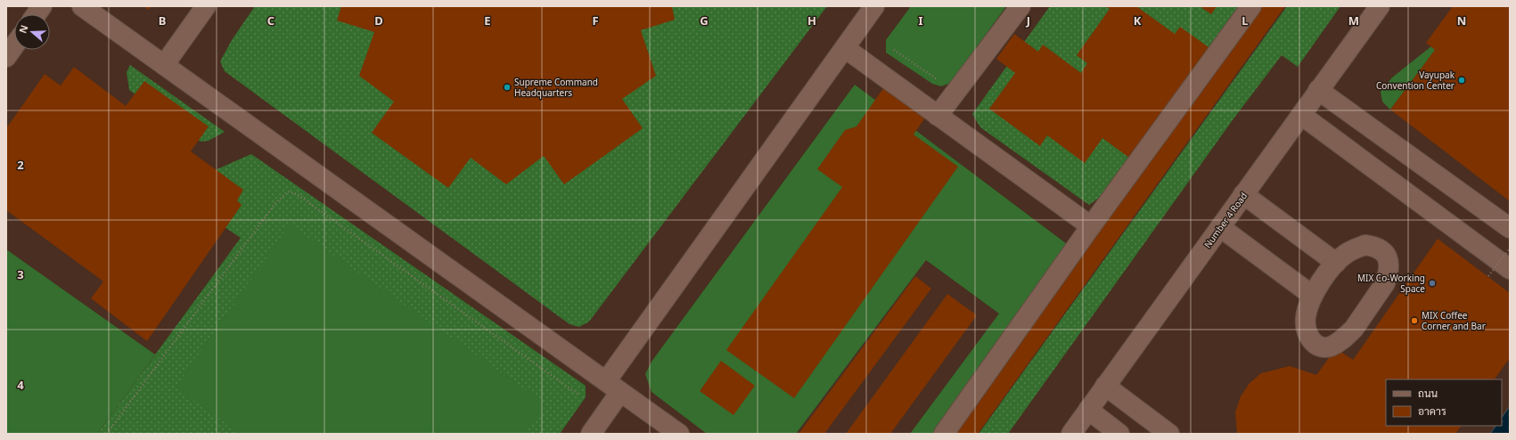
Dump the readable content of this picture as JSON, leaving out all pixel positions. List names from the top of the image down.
{
  "streets": {
    "street": ["Number 4 Road"]
  },
  "places": [
    "Vayupak Convention Center",
    "Supreme Command Headquarters",
    "MIX Co-Working Space",
    "MIX Coffee Corner and Bar"
  ],
  "legend": ["ถนน", "อาคาร"],
  "north": "left",
  "grid": {
    "columns": [
      "B",
      "C",
      "D",
      "E",
      "F",
      "G",
      "H",
      "I",
      "J",
      "K",
      "L",
      "M",
      "N"
    ],
    "rows": ["2", "3", "4"]
  }
}
